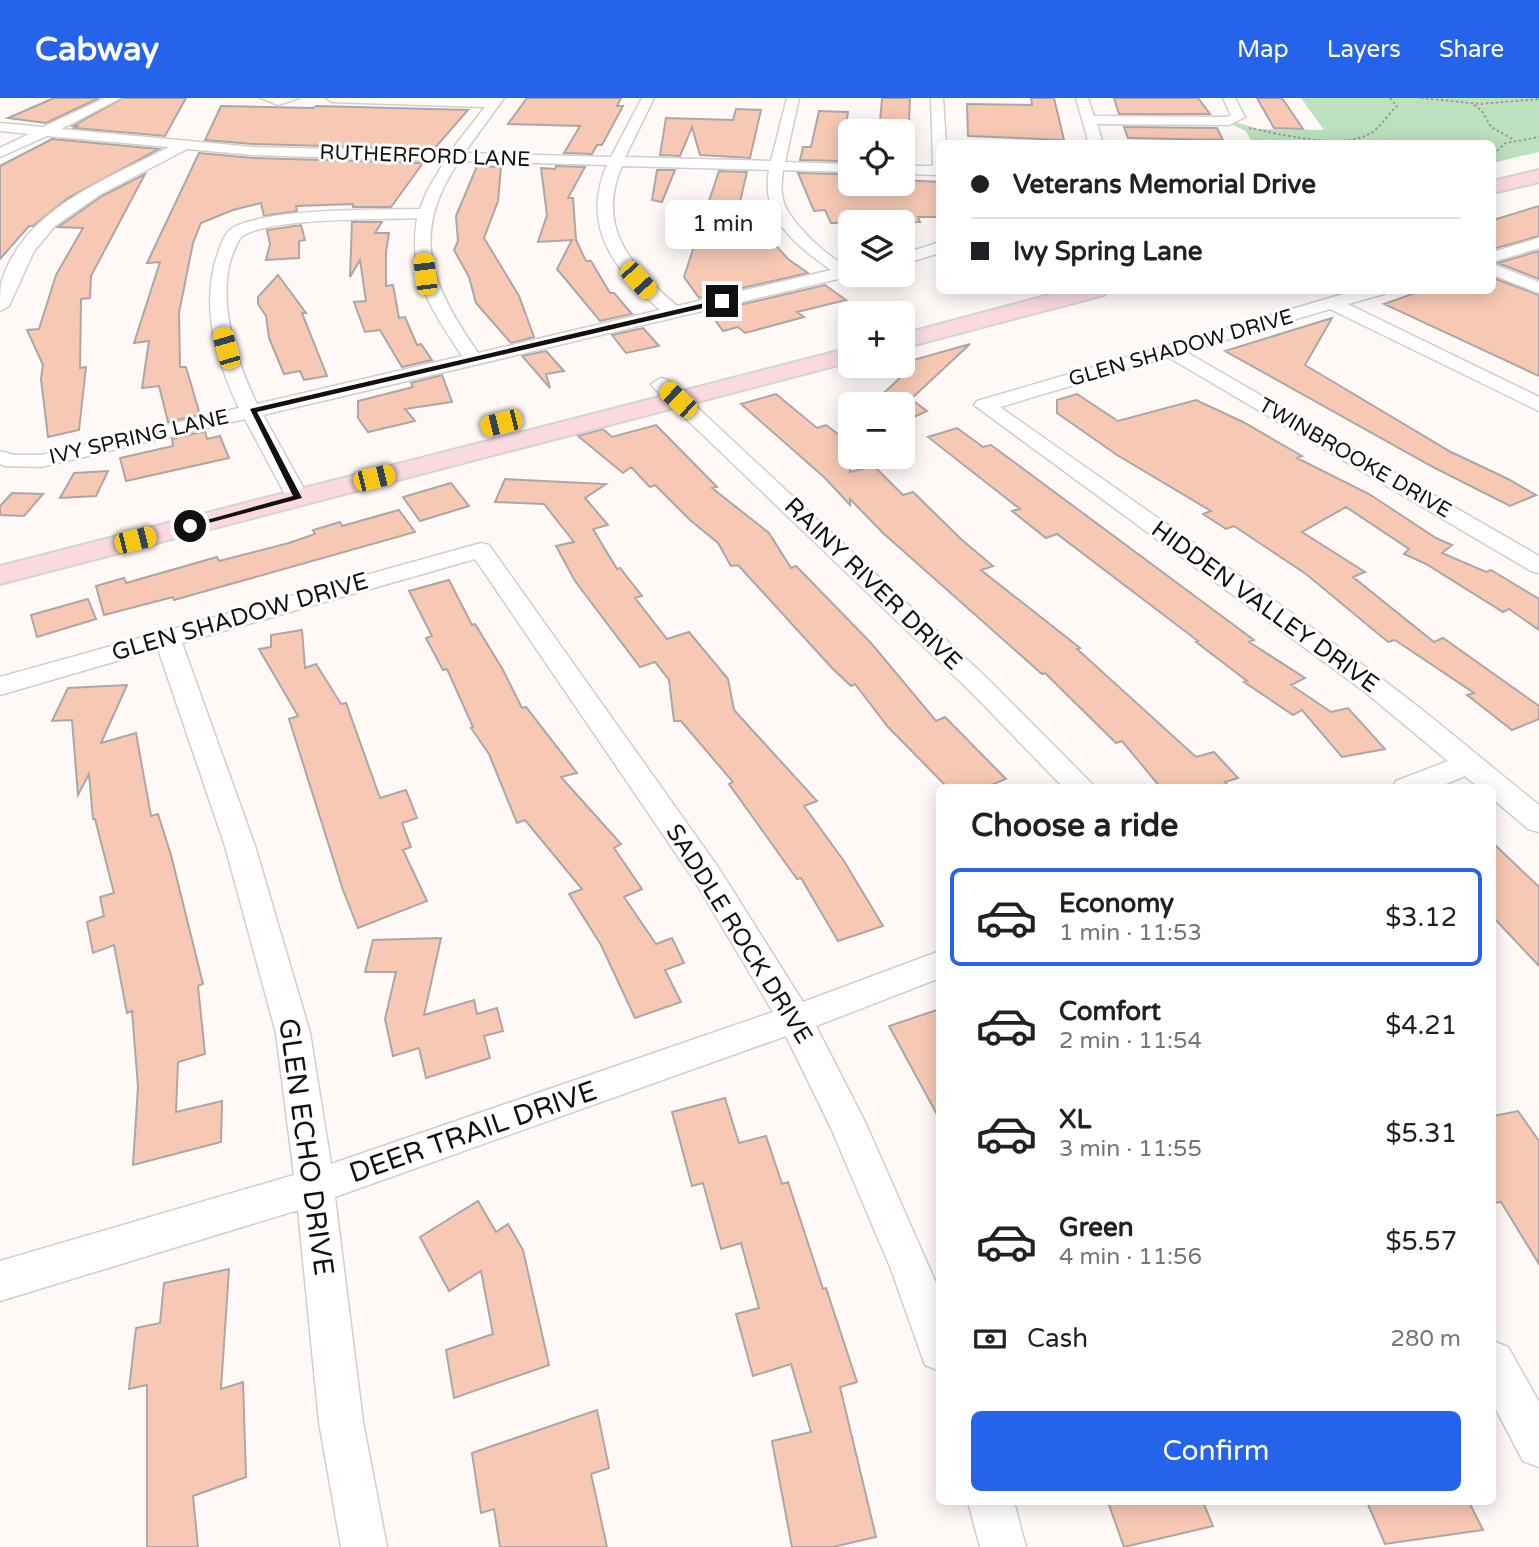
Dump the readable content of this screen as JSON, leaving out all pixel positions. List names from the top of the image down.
{
  "streets": {
    "street": [
      "RUTHERFORD LANE",
      "GLEN SHADOW DRIVE",
      "IVY SPRING LANE",
      "TWINBROOKE DRIVE",
      "RAINY RIVER DRIVE",
      "HIDDEN VALLEY DRIVE",
      "SADDLE ROCK DRIVE",
      "DEER TRAIL DRIVE",
      "GLEN ECHO DRIVE"
    ]
  },
  "crossings": [
    ["GLEN SHADOW DRIVE", "TWINBROOKE DRIVE"],
    ["GLEN SHADOW DRIVE", "HIDDEN VALLEY DRIVE"],
    ["GLEN SHADOW DRIVE", "SADDLE ROCK DRIVE"],
    ["GLEN SHADOW DRIVE", "GLEN ECHO DRIVE"],
    ["SADDLE ROCK DRIVE", "DEER TRAIL DRIVE"],
    ["DEER TRAIL DRIVE", "GLEN ECHO DRIVE"]
  ],
  "page": {
    "header": "Cabway",
    "nav": ["Map", "Layers", "Share"],
    "map_buttons": ["+", "−"],
    "banner": ["Veterans Memorial Drive", "Ivy Spring Lane"],
    "bubble": "1 min",
    "heading": "Choose a ride",
    "list": [
      {
        "name": "Economy",
        "note": "1 min · 11:53",
        "value": "$3.12"
      },
      {
        "name": "Comfort",
        "note": "2 min · 11:54",
        "value": "$4.21"
      },
      {
        "name": "XL",
        "note": "3 min · 11:55",
        "value": "$5.31"
      },
      {
        "name": "Green",
        "note": "4 min · 11:56",
        "value": "$5.57"
      }
    ],
    "pay": ["Cash", "280 m"],
    "buttons": "Confirm"
  }
}
